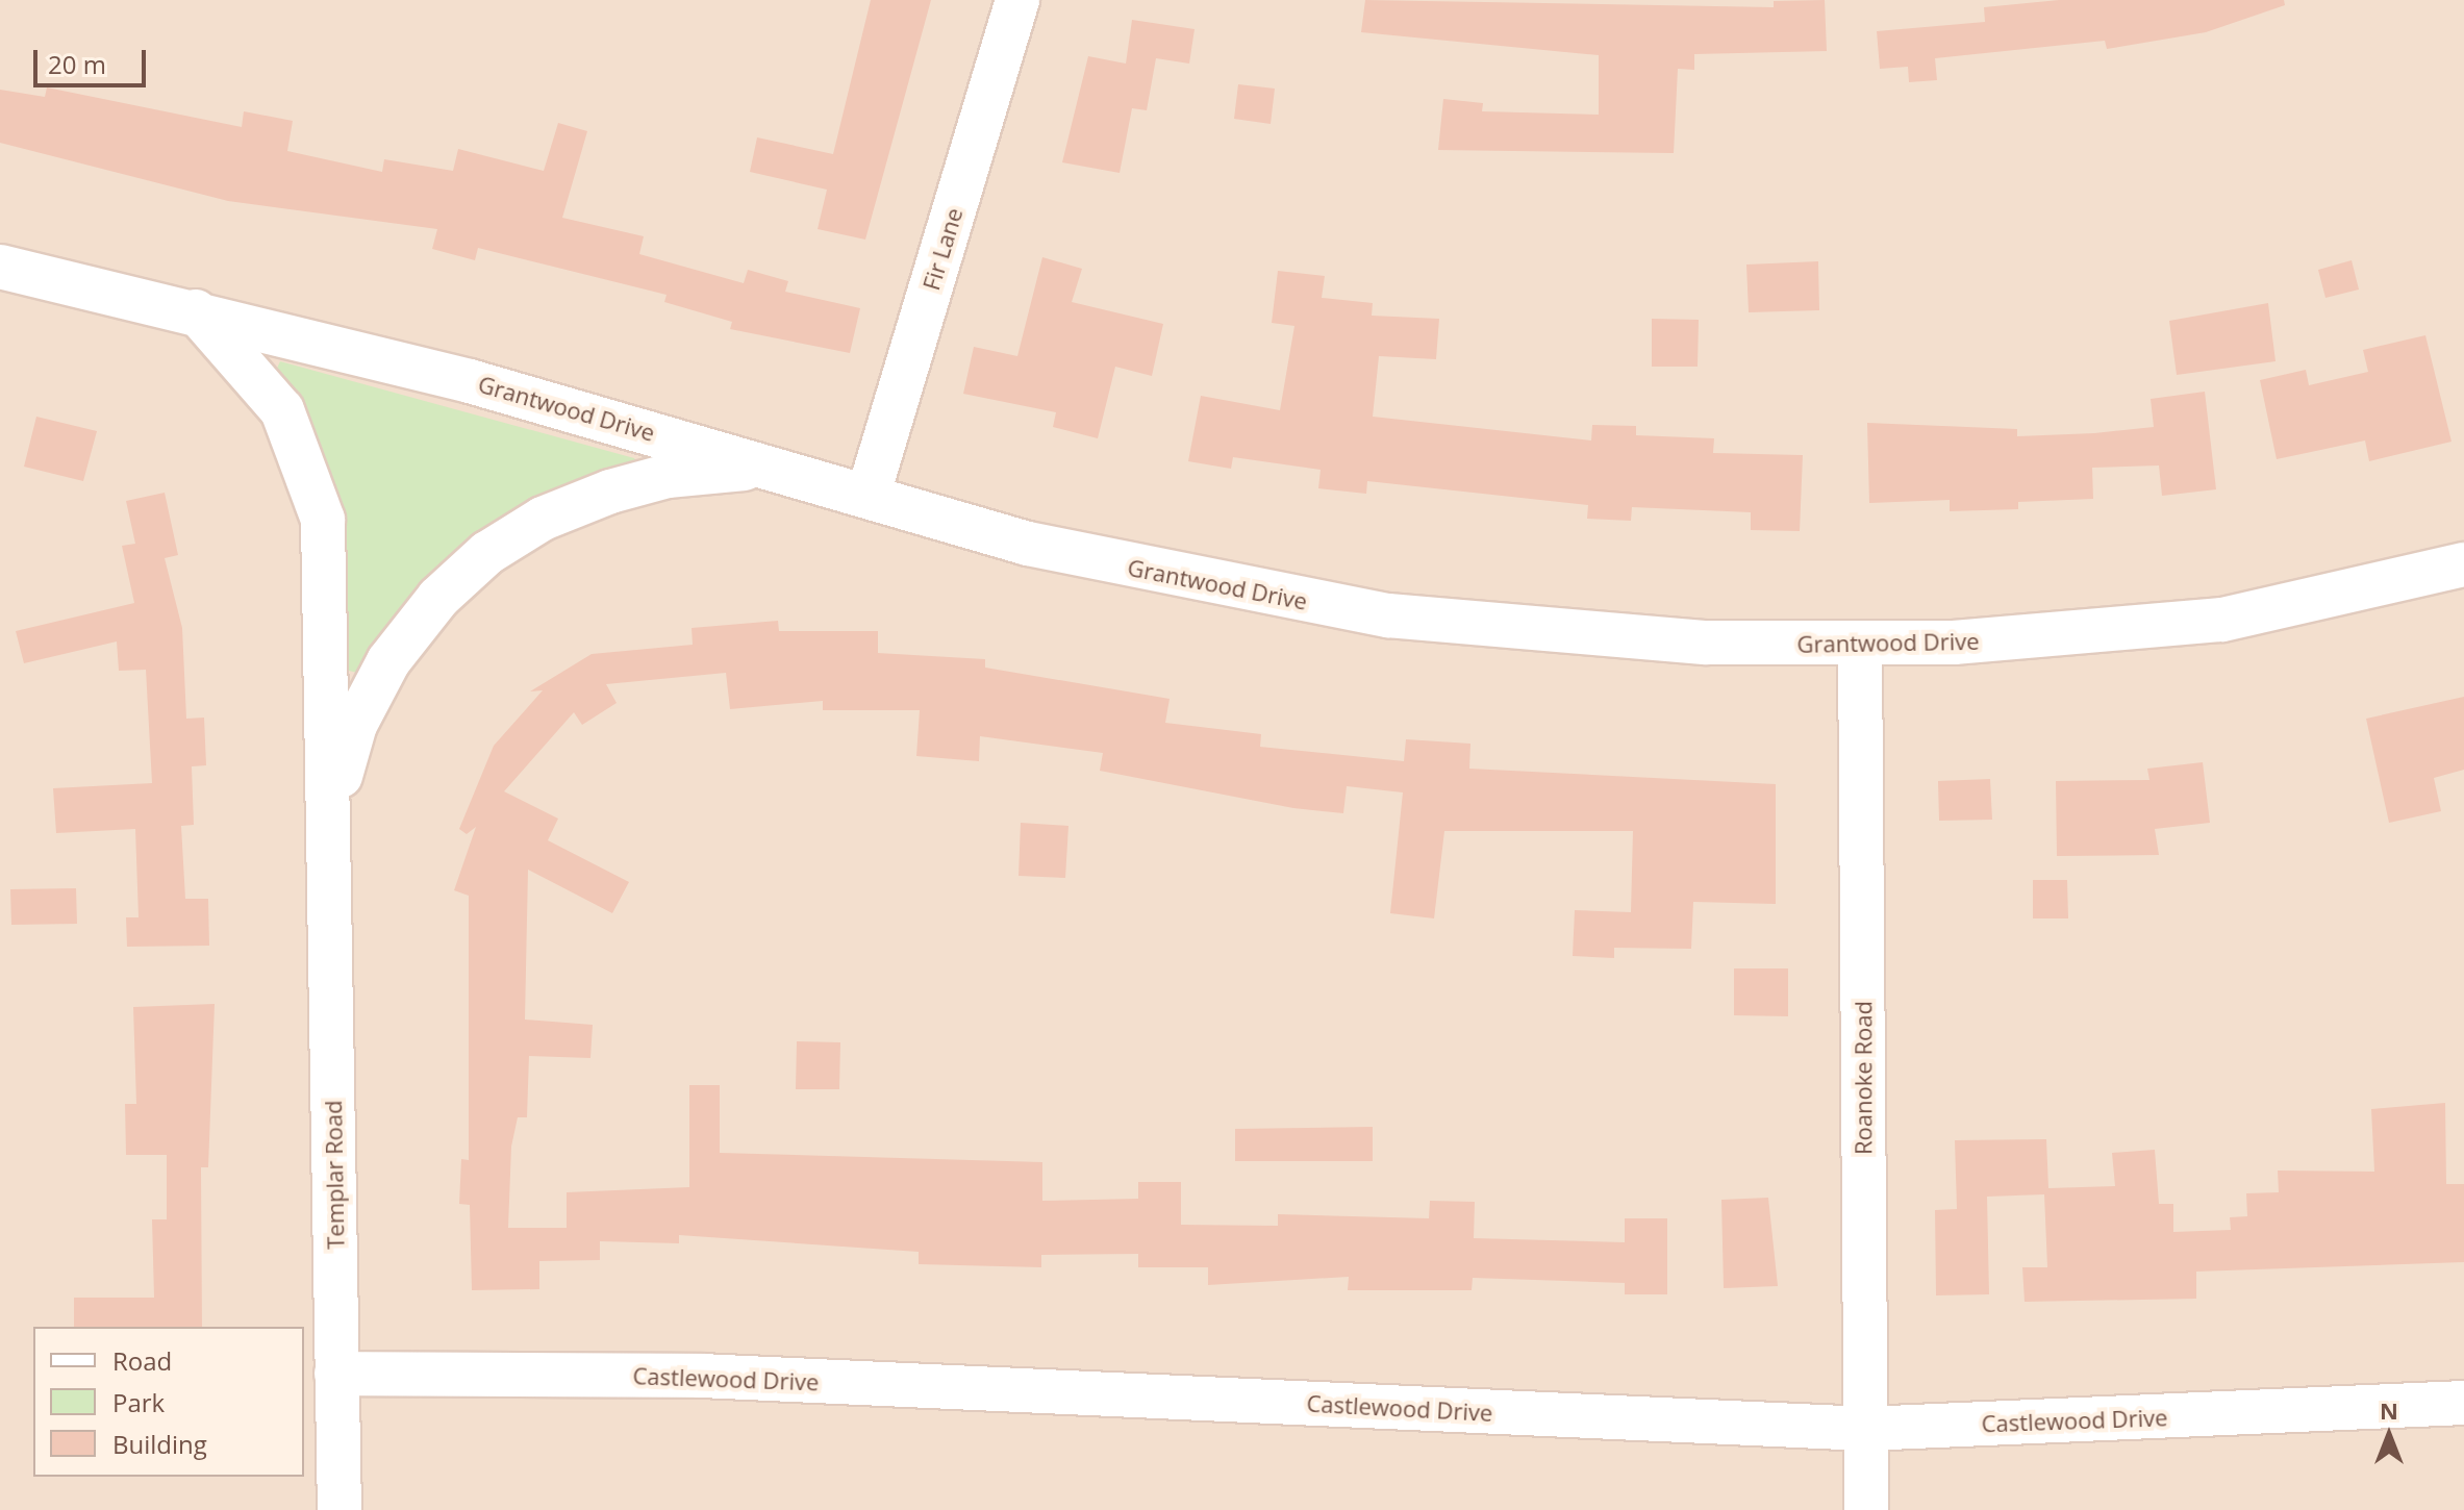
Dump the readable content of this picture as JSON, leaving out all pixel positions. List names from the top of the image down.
{
  "streets": {
    "street": [
      "Fir Lane",
      "Grantwood Drive",
      "Roanoke Road",
      "Templar Road",
      "Castlewood Drive"
    ]
  },
  "crossings": [
    ["Fir Lane", "Grantwood Drive"],
    ["Grantwood Drive", "Roanoke Road"],
    ["Grantwood Drive", "Templar Road"],
    ["Roanoke Road", "Castlewood Drive"],
    ["Templar Road", "Castlewood Drive"]
  ],
  "legend": ["Road", "Park", "Building"],
  "scale_bar": "20 m",
  "north": "top"
}
